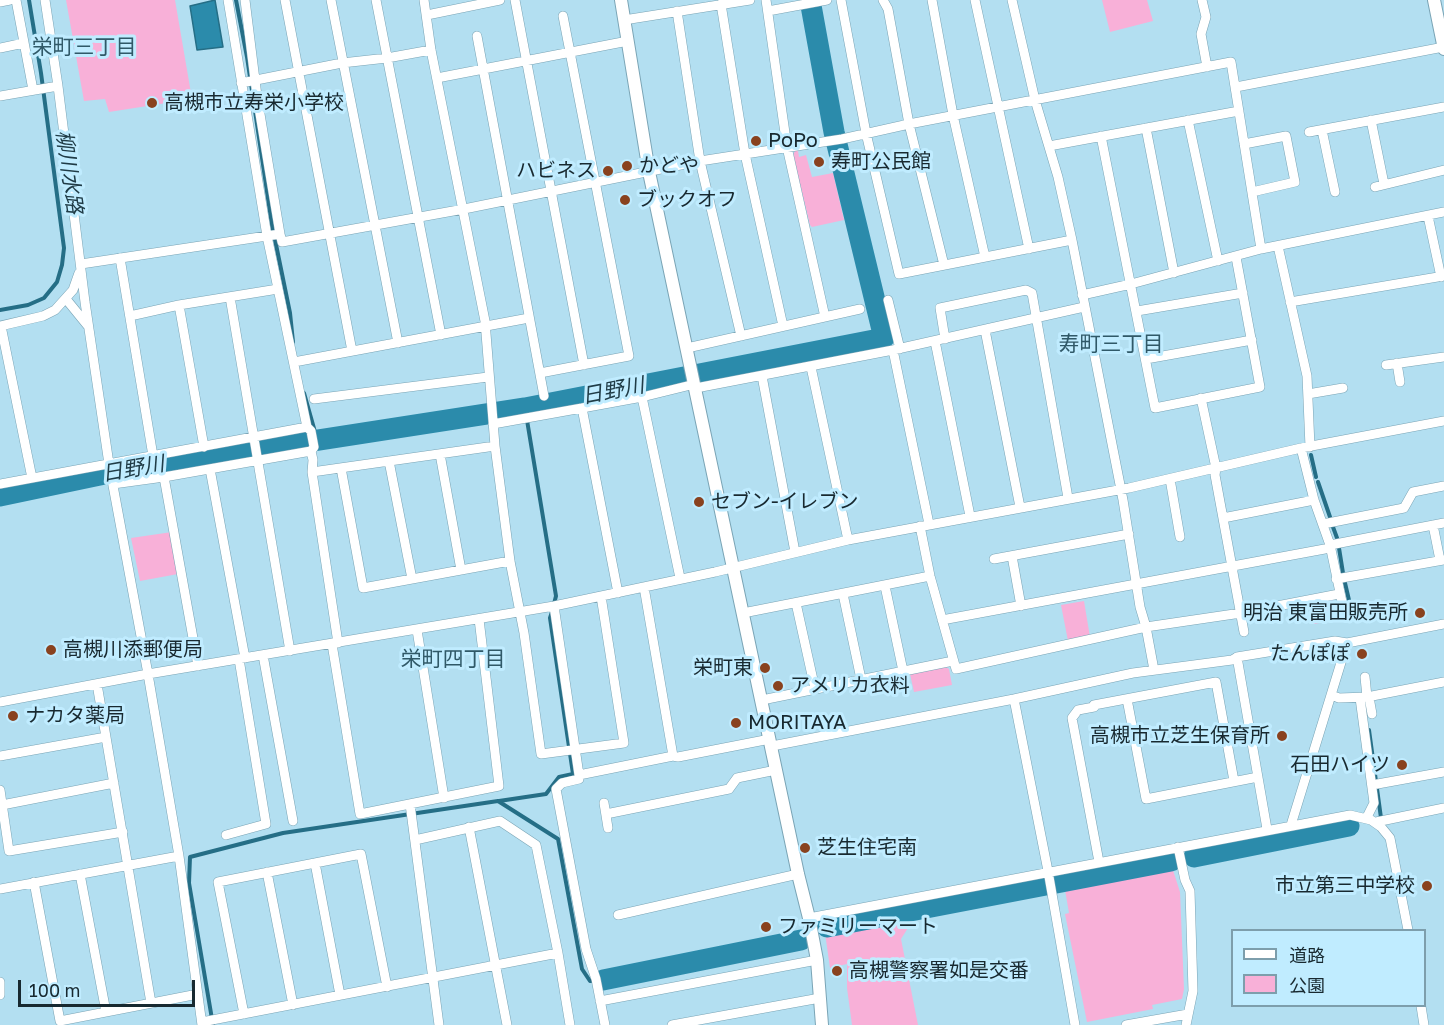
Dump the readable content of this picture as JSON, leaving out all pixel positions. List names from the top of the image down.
{
  "districts": ["栄町三丁目", "寿町三丁目", "栄町四丁目"],
  "water": ["柳川水路", "日野川"],
  "places": [
    "高槻市立寿栄小学校",
    "PoPo",
    "寿町公民館",
    "かどや",
    "ハビネス",
    "ブックオフ",
    "セブン-イレブン",
    "明治 東富田販売所",
    "高槻川添郵便局",
    "たんぽぽ",
    "栄町東",
    "アメリカ衣料",
    "ナカタ薬局",
    "MORITAYA",
    "高槻市立芝生保育所",
    "石田ハイツ",
    "芝生住宅南",
    "市立第三中学校",
    "ファミリーマート",
    "高槻警察署如是交番"
  ],
  "legend": ["道路", "公園"],
  "scale_bar": "100 m"
}
